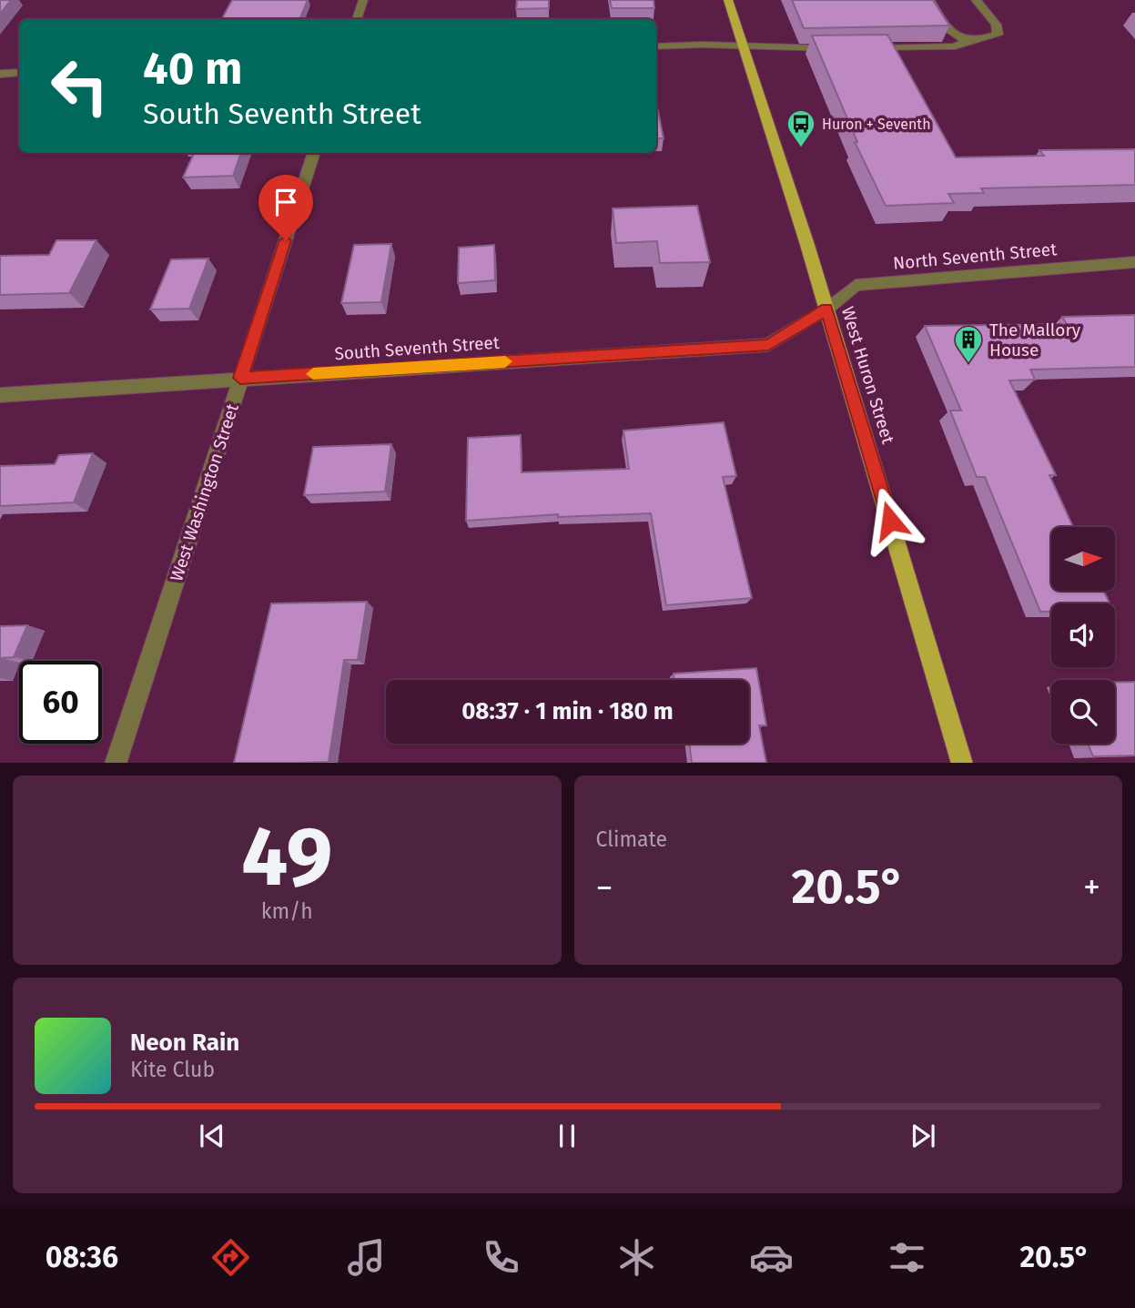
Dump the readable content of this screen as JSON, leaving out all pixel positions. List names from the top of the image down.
{
  "streets": {
    "main road": ["West Huron Street"],
    "street": ["North Seventh Street", "South Seventh Street", "West Washington Street"]
  },
  "crossings": [
    ["North Seventh Street", "South Seventh Street"],
    ["North Seventh Street", "West Huron Street"],
    ["South Seventh Street", "West Huron Street"],
    ["South Seventh Street", "West Washington Street"]
  ],
  "places": {
    "bus stop": ["Huron + Seventh"],
    "building": ["The Mallory House"]
  },
  "north": "right",
  "page": {
    "turn": ["40 m", "South Seventh Street"],
    "limit": "60",
    "trip": "08:37 · 1 min · 180 m",
    "tile": [
      ["49", "km/h"],
      "Climate"
    ],
    "heat": ["−", "20.5°", "+"],
    "song": ["Neon Rain", "Kite Club"],
    "tabs": ["08:36", "20.5°"]
  }
}
